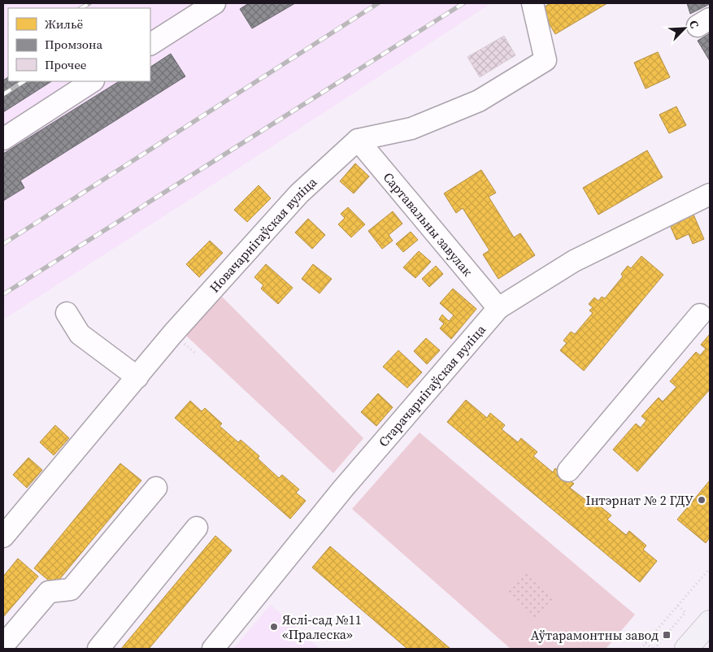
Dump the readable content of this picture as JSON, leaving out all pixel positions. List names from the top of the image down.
{
  "streets": {
    "street": ["Сартавальны завулак", "Новачарнігаўская вуліца", "Старачарнігаўская вуліца"]
  },
  "crossings": [
    ["Сартавальны завулак", "Новачарнігаўская вуліца"],
    ["Сартавальны завулак", "Старачарнігаўская вуліца"]
  ],
  "places": {
    "other": ["Інтэрнат № 2 ГДУ", "Яслі-сад №11 «Пралеска»"],
    "transit": ["Аўтарамонтны завод"]
  },
  "legend": ["Жильё", "Промзона", "Прочее"],
  "north": "top right"
}
